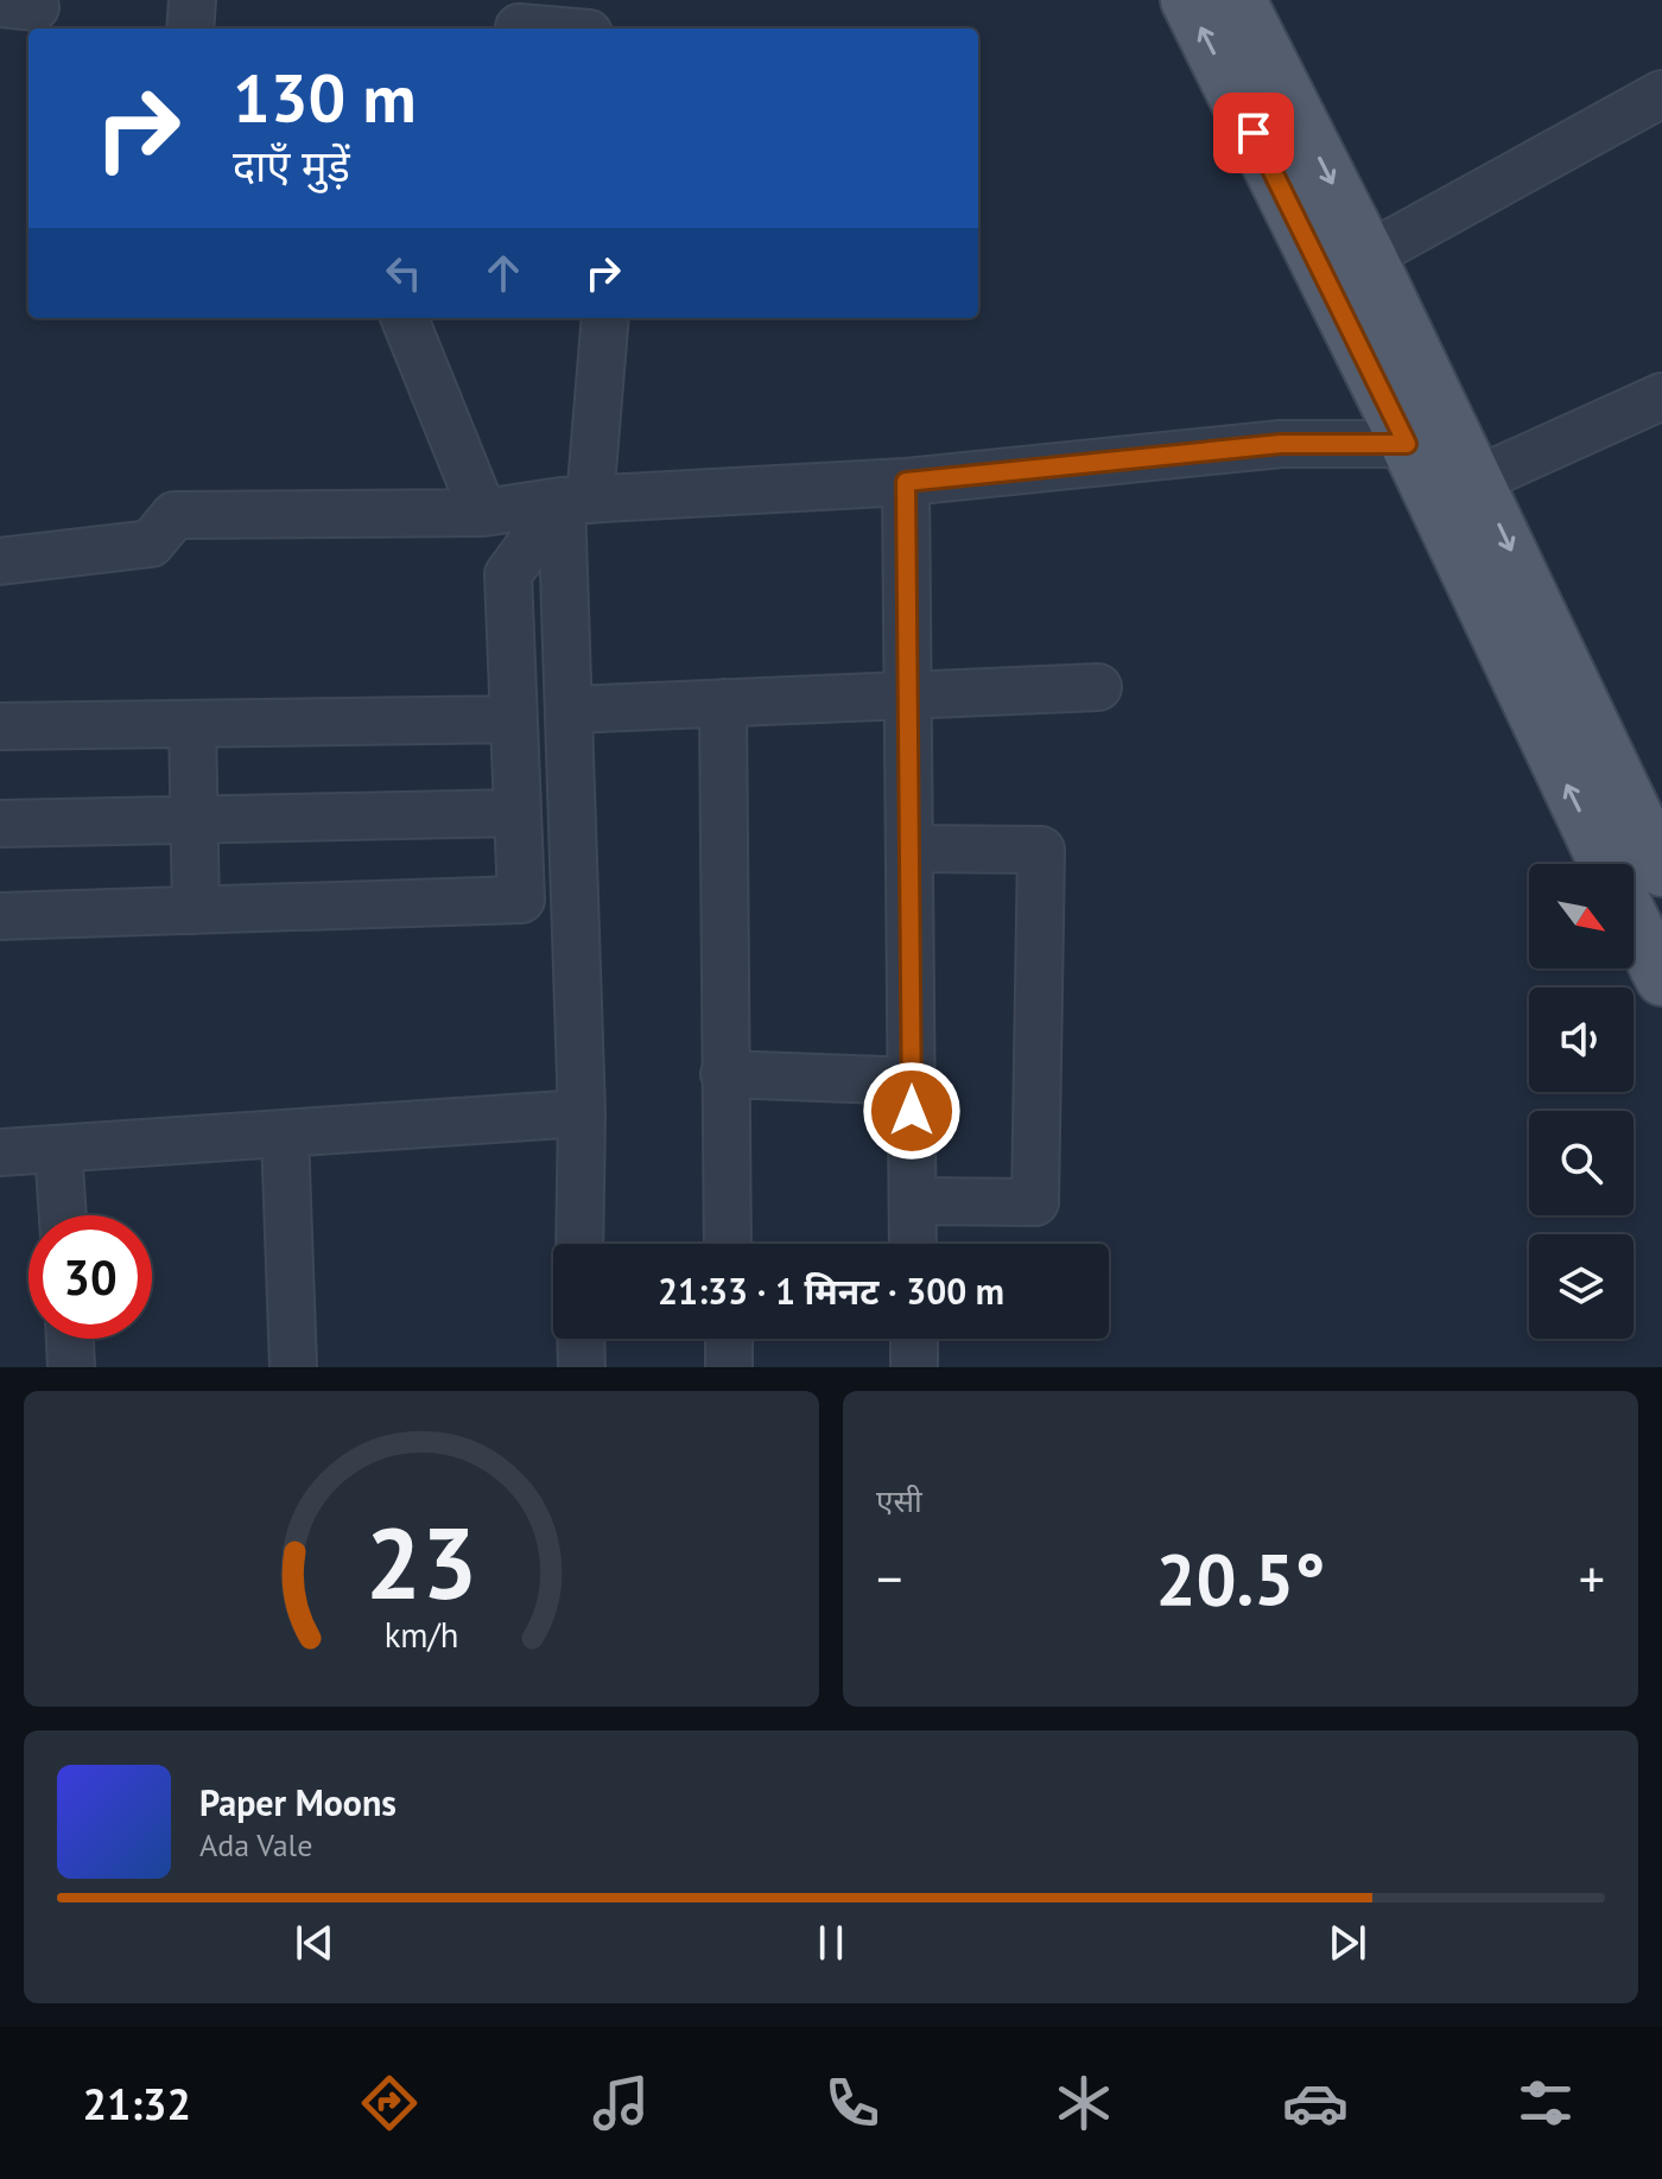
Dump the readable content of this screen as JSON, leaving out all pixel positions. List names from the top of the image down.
{
  "north": "bottom right",
  "page": {
    "turn": ["130 m", "दाएँ मुड़ें"],
    "limit": "30",
    "trip": "21:33 · 1 मिनट · 300 m",
    "tile": "एसी",
    "heat": ["−", "20.5°", "+"],
    "song": ["Paper Moons", "Ada Vale"],
    "tabs": "21:32",
    "gauge": ["23", "km/h"]
  }
}
